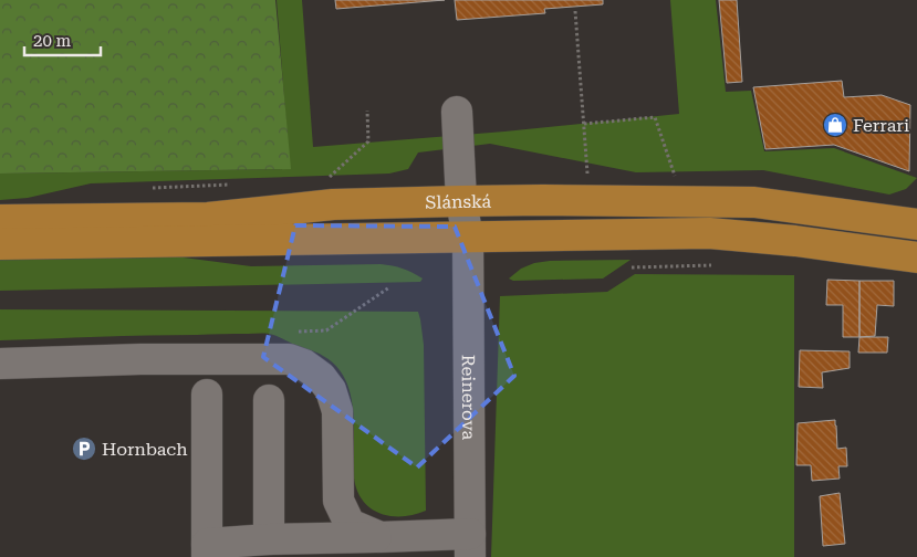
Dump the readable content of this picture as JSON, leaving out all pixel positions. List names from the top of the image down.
{
  "streets": {
    "main road": ["Slánská"],
    "street": ["Reinerova"]
  },
  "crossings": [
    ["Slánská", "Reinerova"]
  ],
  "places": {
    "shop": ["Ferrari"],
    "parking": ["Hornbach"]
  },
  "scale_bar": "20 m"
}
